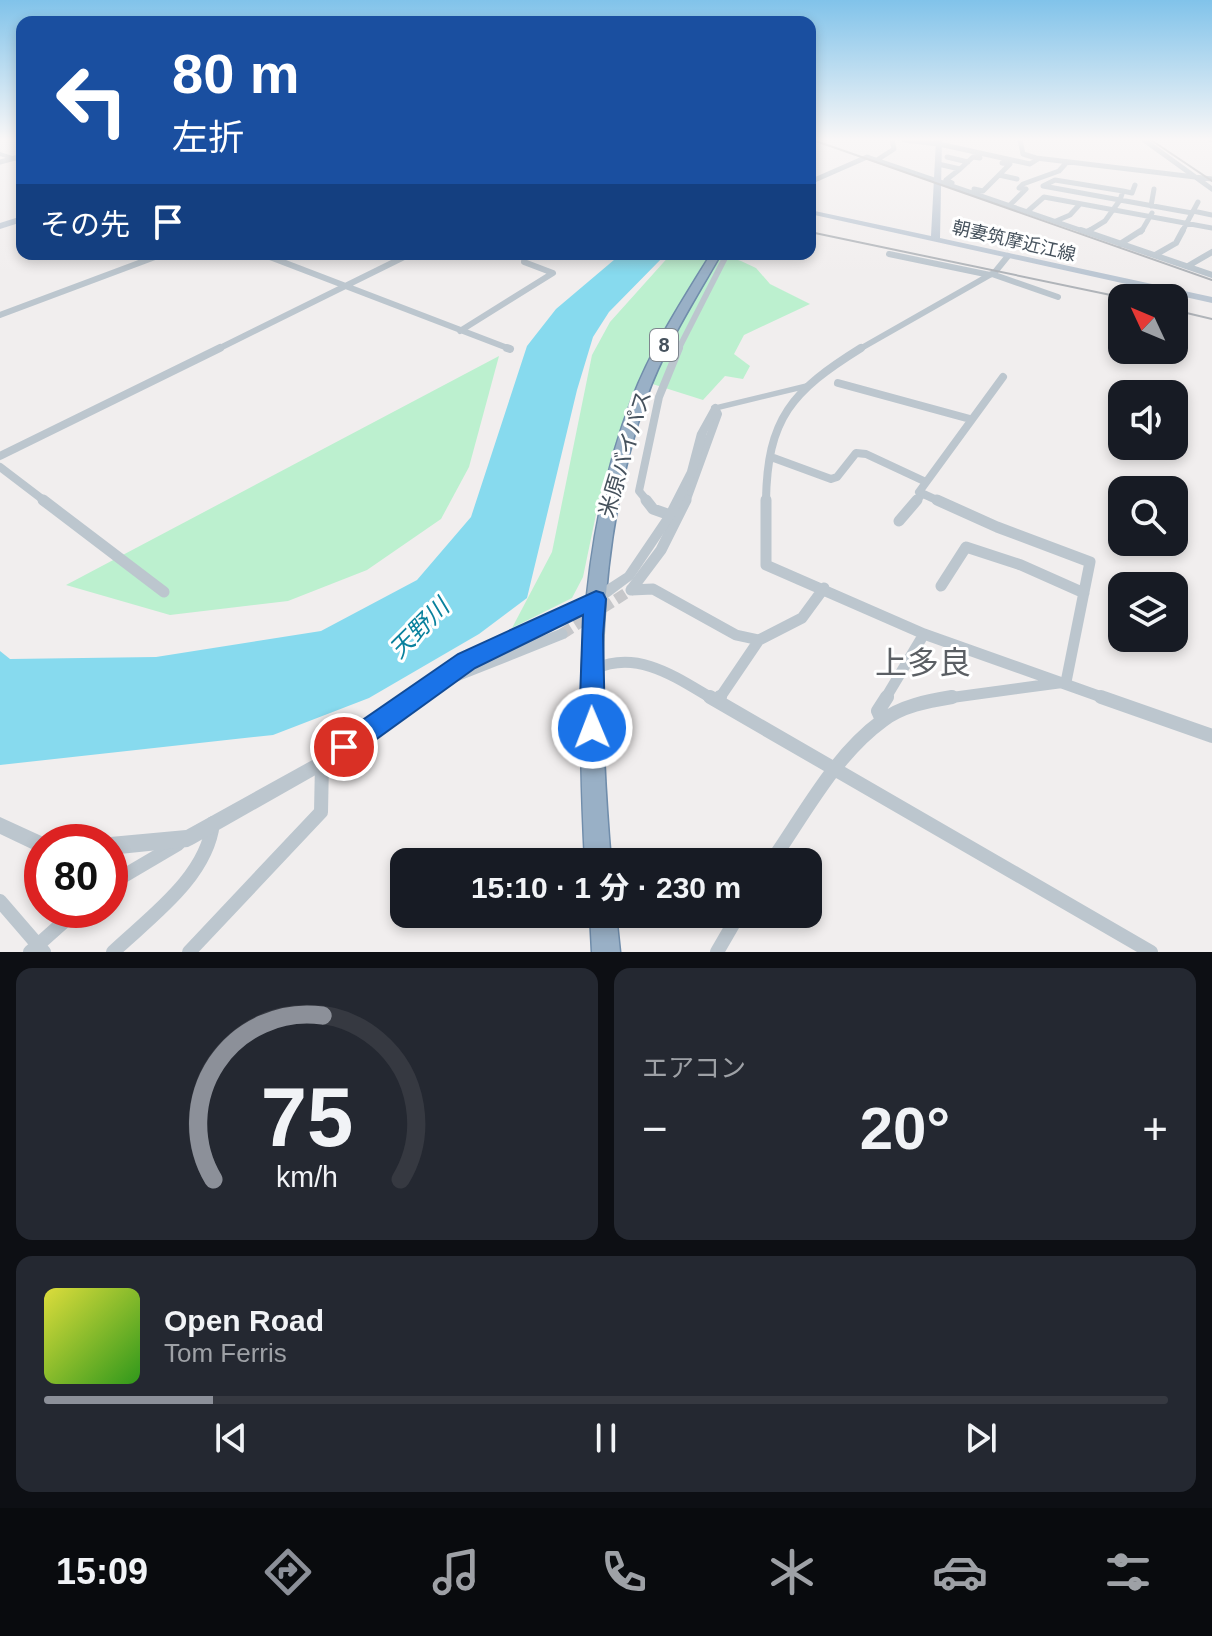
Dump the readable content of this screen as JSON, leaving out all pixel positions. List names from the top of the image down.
{
  "streets": {
    "highway": ["8", "米原バイパス"],
    "main road": ["朝妻筑摩近江線"]
  },
  "districts": ["上多良"],
  "water": ["天野川"],
  "north": "top left",
  "page": {
    "turn": ["80 m", "左折"],
    "then": "その先",
    "limit": "80",
    "trip": "15:10 · 1 分 · 230 m",
    "tile": "エアコン",
    "heat": ["−", "20°", "+"],
    "song": ["Open Road", "Tom Ferris"],
    "tabs": "15:09",
    "gauge": ["75", "km/h"]
  }
}
